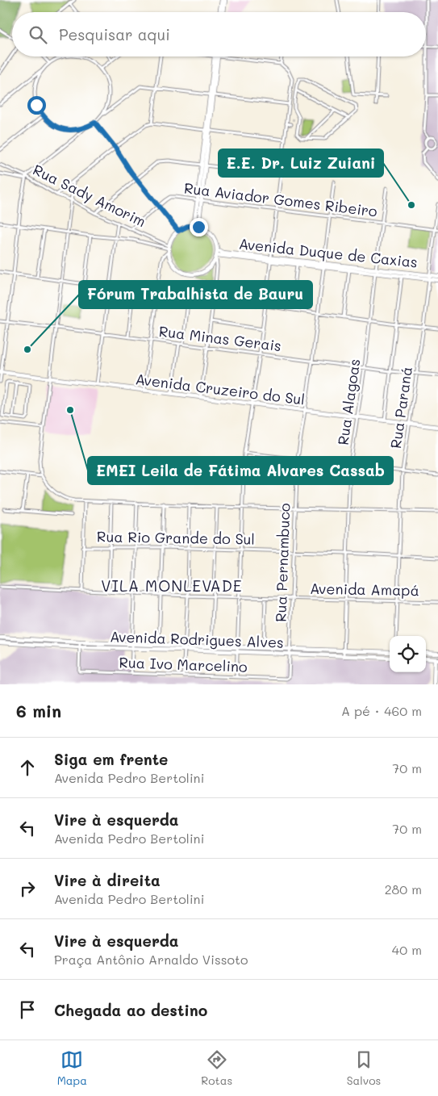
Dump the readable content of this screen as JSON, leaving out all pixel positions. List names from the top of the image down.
{
  "streets": {
    "main road": ["Avenida Duque de Caxias", "Avenida Cruzeiro do Sul", "Avenida Rodrigues Alves"],
    "street": [
      "Rua Sady Amorim",
      "Rua Aviador Gomes Ribeiro",
      "Rua Minas Gerais",
      "Rua Alagoas",
      "Rua Paraná",
      "Rua Rio Grande do Sul",
      "Rua Pernambuco",
      "Avenida Amapá",
      "Rua Ivo Marcelino"
    ]
  },
  "crossings": [
    ["Rua Sady Amorim", "Rua Aviador Gomes Ribeiro"],
    ["Rua Sady Amorim", "Avenida Duque de Caxias"],
    ["Rua Aviador Gomes Ribeiro", "Rua Alagoas"],
    ["Rua Aviador Gomes Ribeiro", "Rua Paraná"],
    ["Rua Aviador Gomes Ribeiro", "Rua Pernambuco"],
    ["Avenida Duque de Caxias", "Rua Alagoas"],
    ["Avenida Duque de Caxias", "Rua Paraná"],
    ["Avenida Duque de Caxias", "Rua Pernambuco"],
    ["Rua Minas Gerais", "Rua Alagoas"],
    ["Rua Minas Gerais", "Rua Paraná"],
    ["Rua Minas Gerais", "Rua Pernambuco"],
    ["Avenida Cruzeiro do Sul", "Rua Alagoas"],
    ["Avenida Cruzeiro do Sul", "Rua Paraná"],
    ["Avenida Cruzeiro do Sul", "Rua Pernambuco"],
    ["Rua Alagoas", "Rua Rio Grande do Sul"],
    ["Rua Alagoas", "Avenida Amapá"],
    ["Rua Alagoas", "Avenida Rodrigues Alves"],
    ["Rua Paraná", "Rua Rio Grande do Sul"],
    ["Rua Paraná", "Avenida Amapá"],
    ["Rua Rio Grande do Sul", "Rua Pernambuco"],
    ["Rua Pernambuco", "Avenida Amapá"],
    ["Rua Pernambuco", "Avenida Rodrigues Alves"],
    ["Rua Pernambuco", "Rua Ivo Marcelino"],
    ["Avenida Rodrigues Alves", "Rua Ivo Marcelino"]
  ],
  "districts": ["VILA MONLEVADE"],
  "places": ["E.E. Dr. Luiz Zuiani", "Fórum Trabalhista de Bauru", "EMEI Leila de Fátima Alvares Cassab"],
  "page": {
    "search": "Pesquisar aqui",
    "heading": ["6 min", "A pé · 460 m"],
    "list": [
      ["Siga em frente", "Avenida Pedro Bertolini", "70 m"],
      ["Vire à esquerda", "Avenida Pedro Bertolini", "70 m"],
      ["Vire à direita", "Avenida Pedro Bertolini", "280 m"],
      ["Vire à esquerda", "Praça Antônio Arnaldo Vissoto", "40 m"],
      "Chegada ao destino"
    ],
    "nav": ["Mapa", "Rotas", "Salvos"]
  }
}
